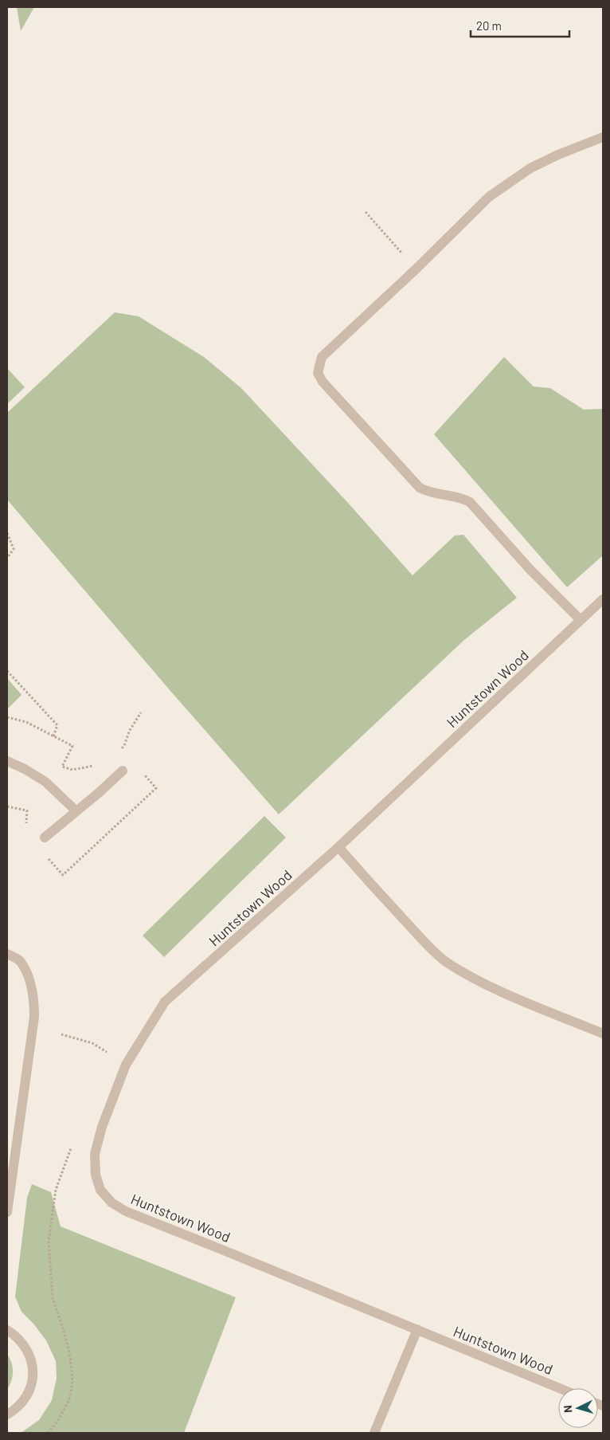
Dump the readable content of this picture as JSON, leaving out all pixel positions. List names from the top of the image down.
{
  "streets": {
    "street": ["Huntstown Wood"]
  },
  "scale_bar": "20 m",
  "north": "left"
}
